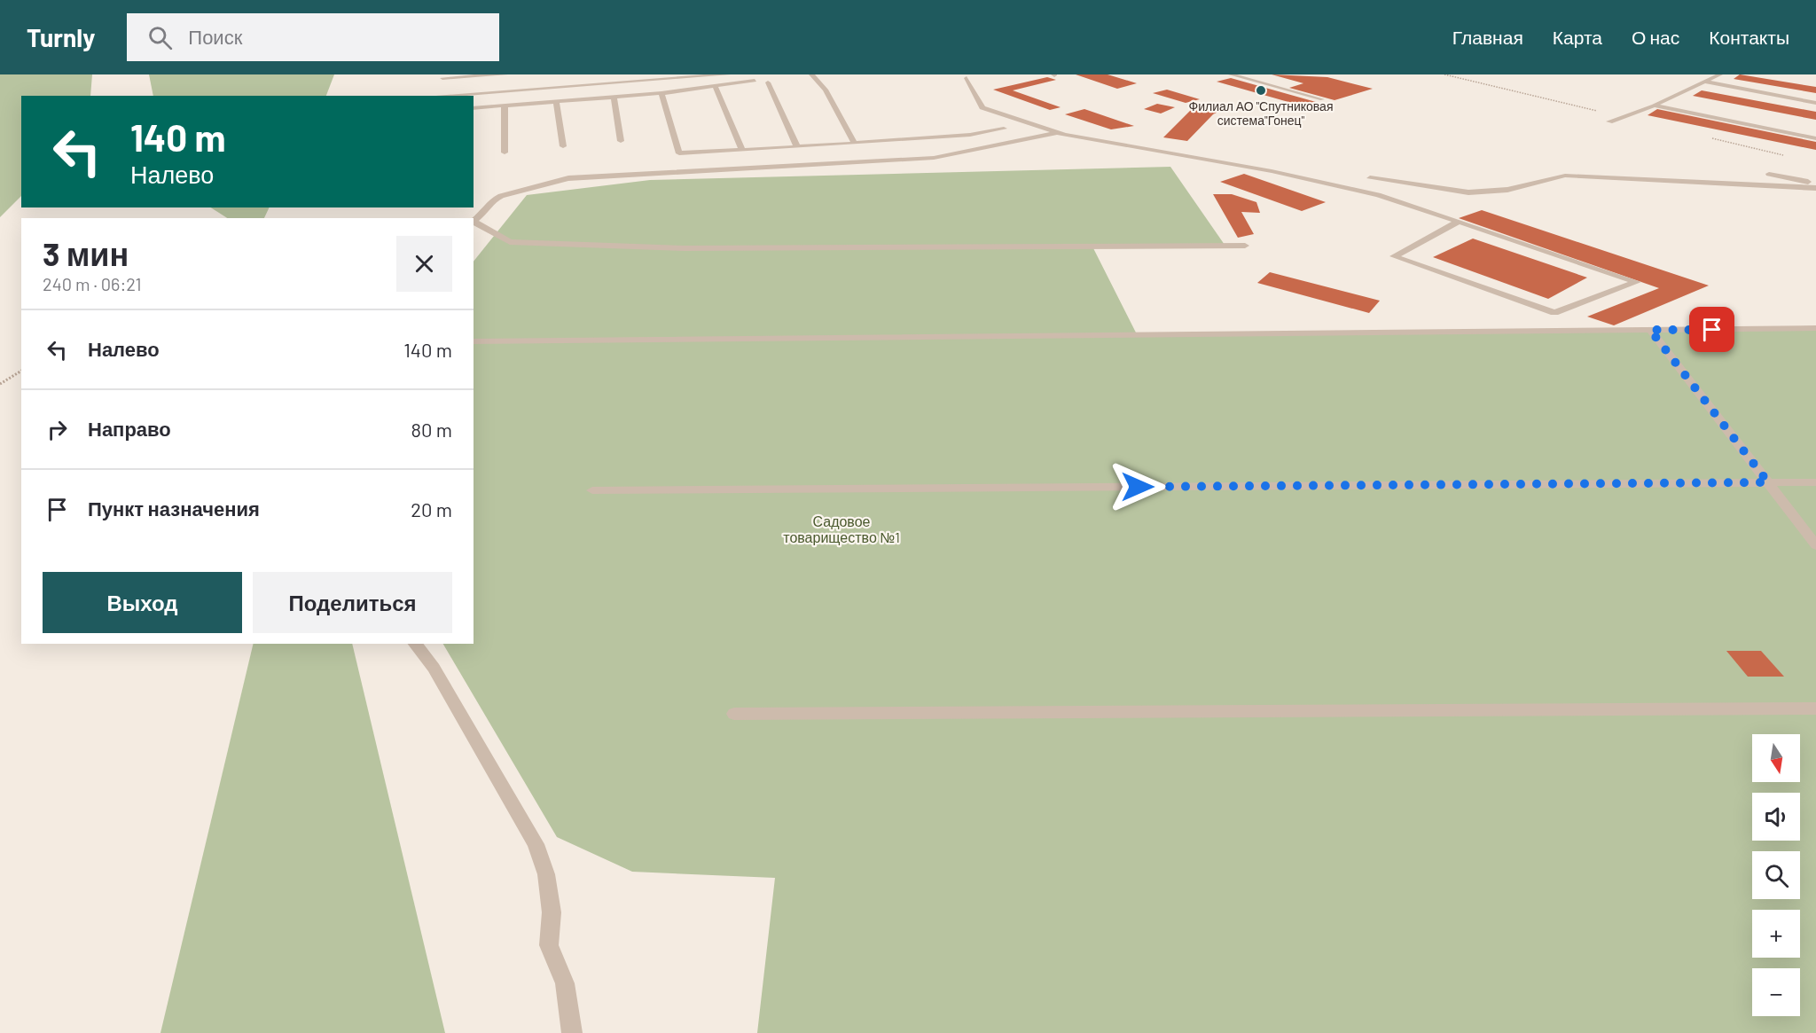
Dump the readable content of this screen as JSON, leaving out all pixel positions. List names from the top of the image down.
{
  "parks": ["Садовое товарищество №1"],
  "places": ["Филиал АО \"Спутниковая система\"Гонец\""],
  "north": "bottom",
  "page": {
    "header": "Turnly",
    "search": "Поиск",
    "nav": [
      "Главная",
      "Карта",
      "О нас",
      "Контакты"
    ],
    "turn": ["140 m", "Налево"],
    "heading": ["3 мин", "240 m · 06:21"],
    "list": [
      {
        "name": "Налево",
        "value": "140 m"
      },
      {
        "name": "Направо",
        "value": "80 m"
      },
      {
        "name": "Пункт назначения",
        "value": "20 m"
      }
    ],
    "buttons": ["Выход", "Поделиться"],
    "map_buttons": ["+", "−"]
  }
}
